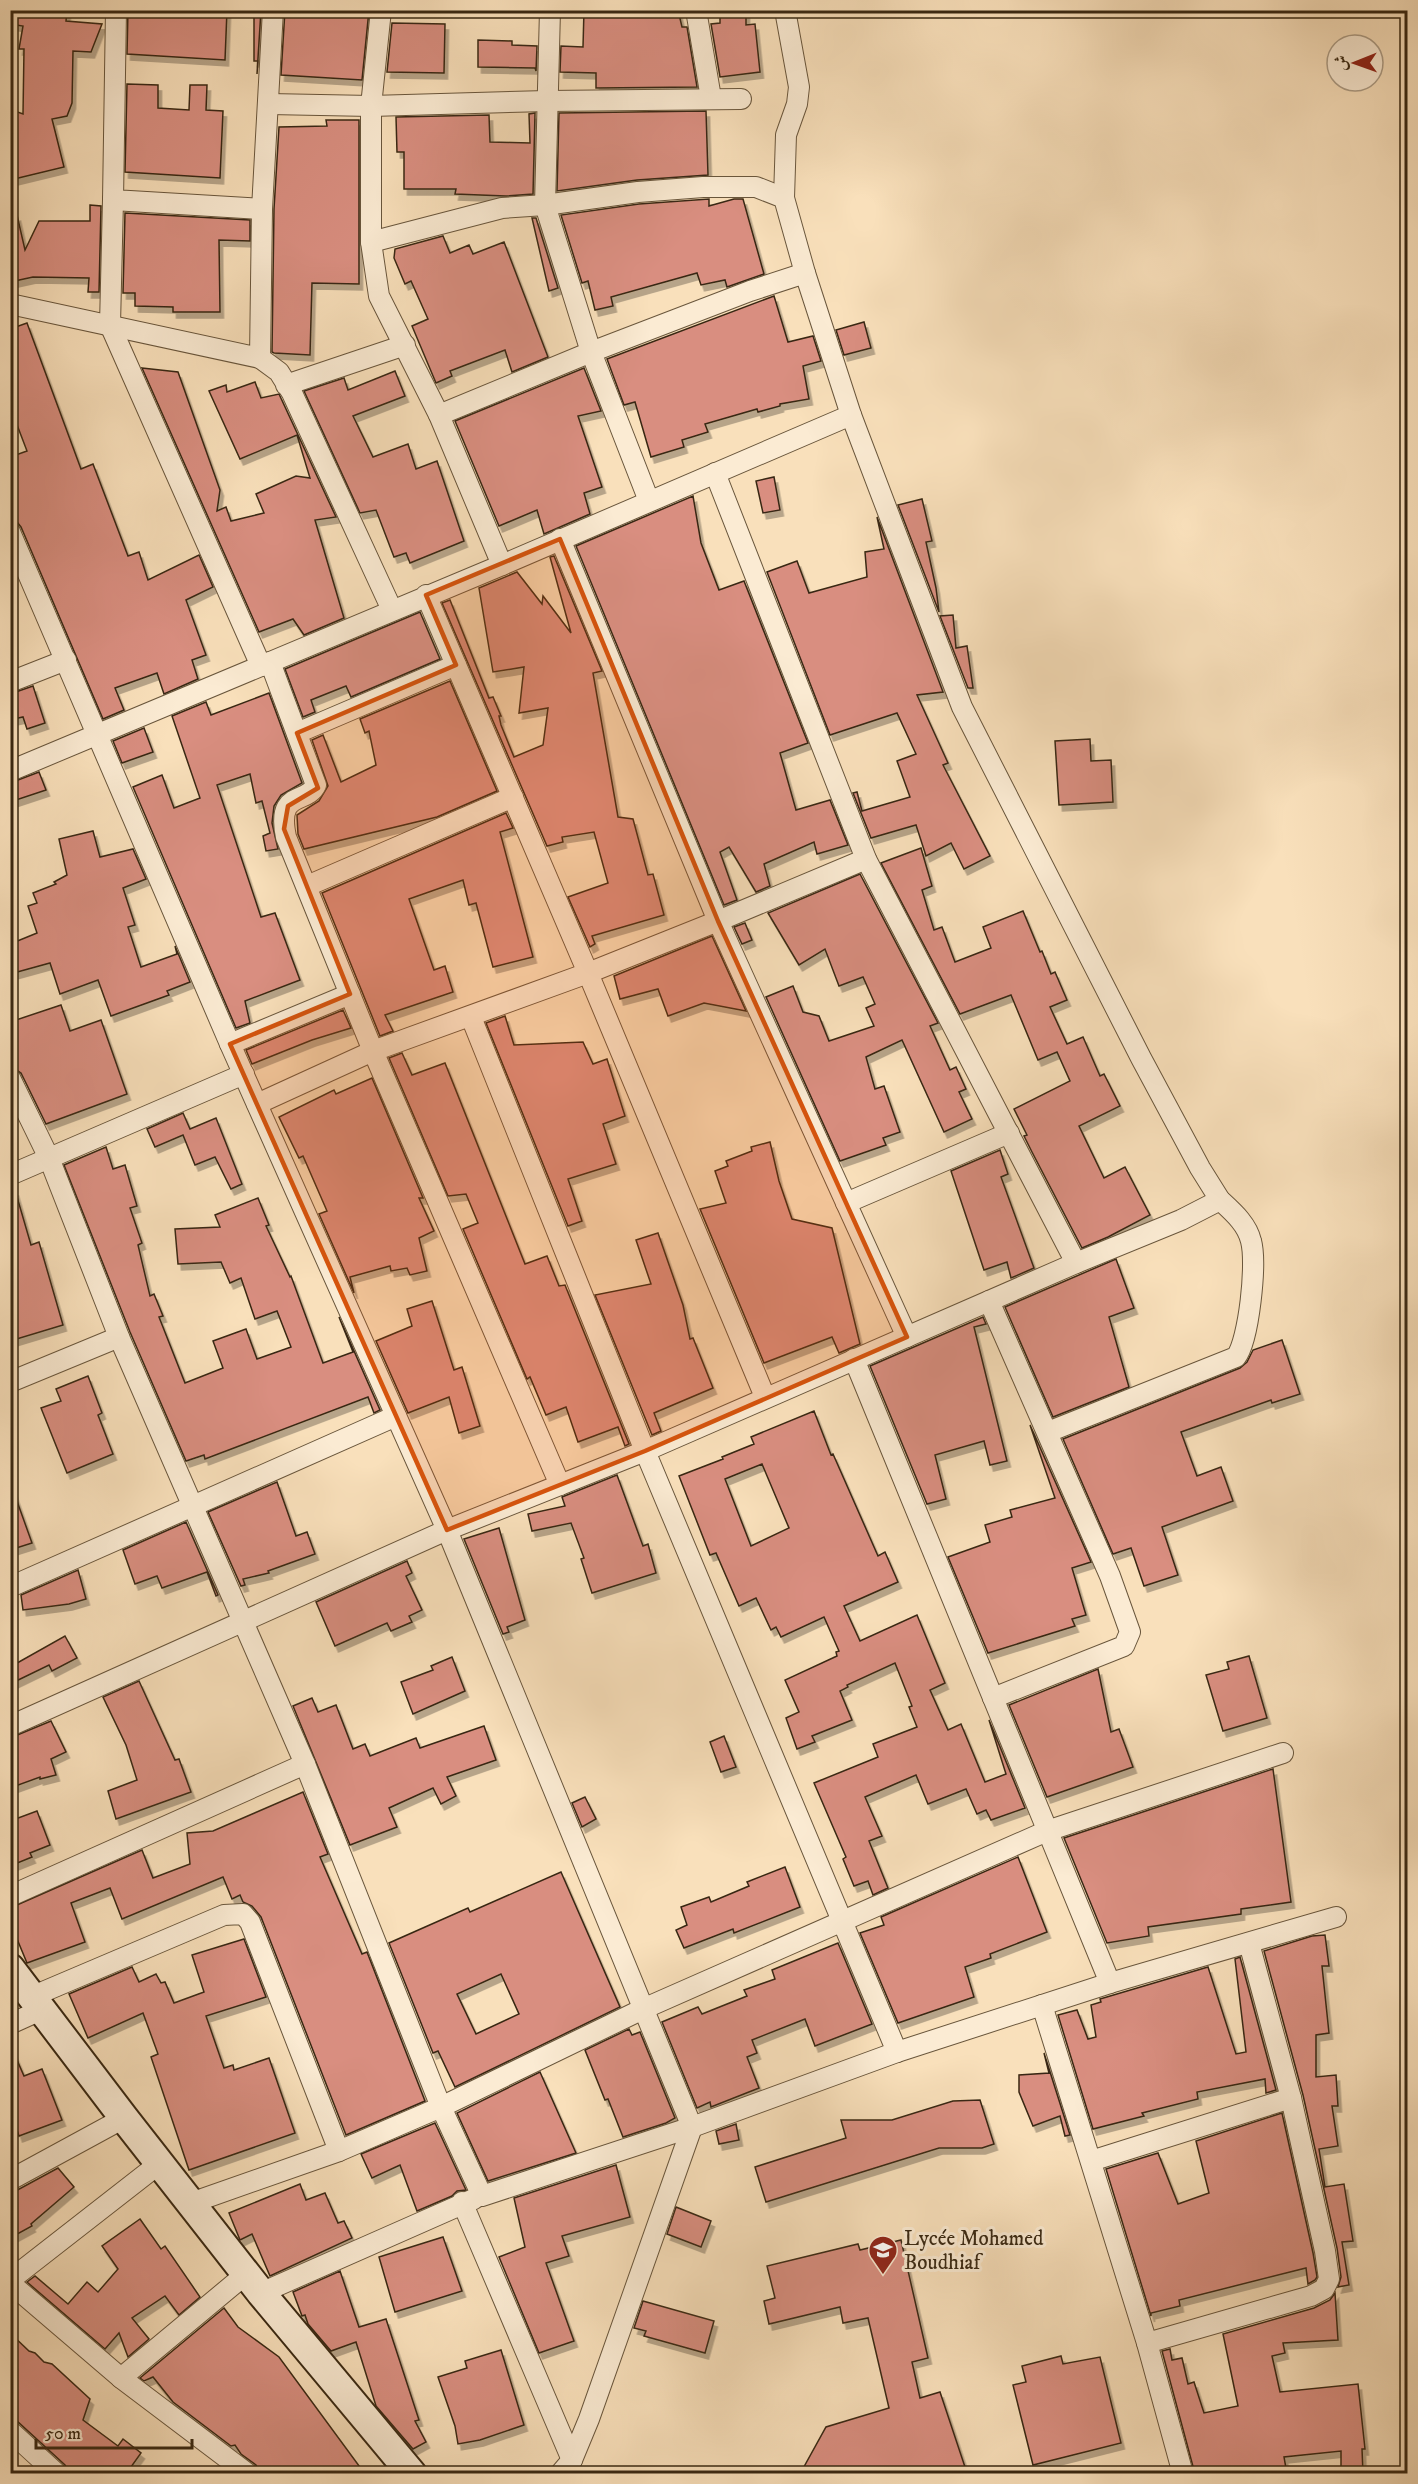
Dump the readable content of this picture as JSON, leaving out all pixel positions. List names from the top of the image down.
{
  "places": {
    "school or university": ["Lycée Mohamed Boudhiaf"]
  },
  "scale_bar": "50 m",
  "north": "left"
}
